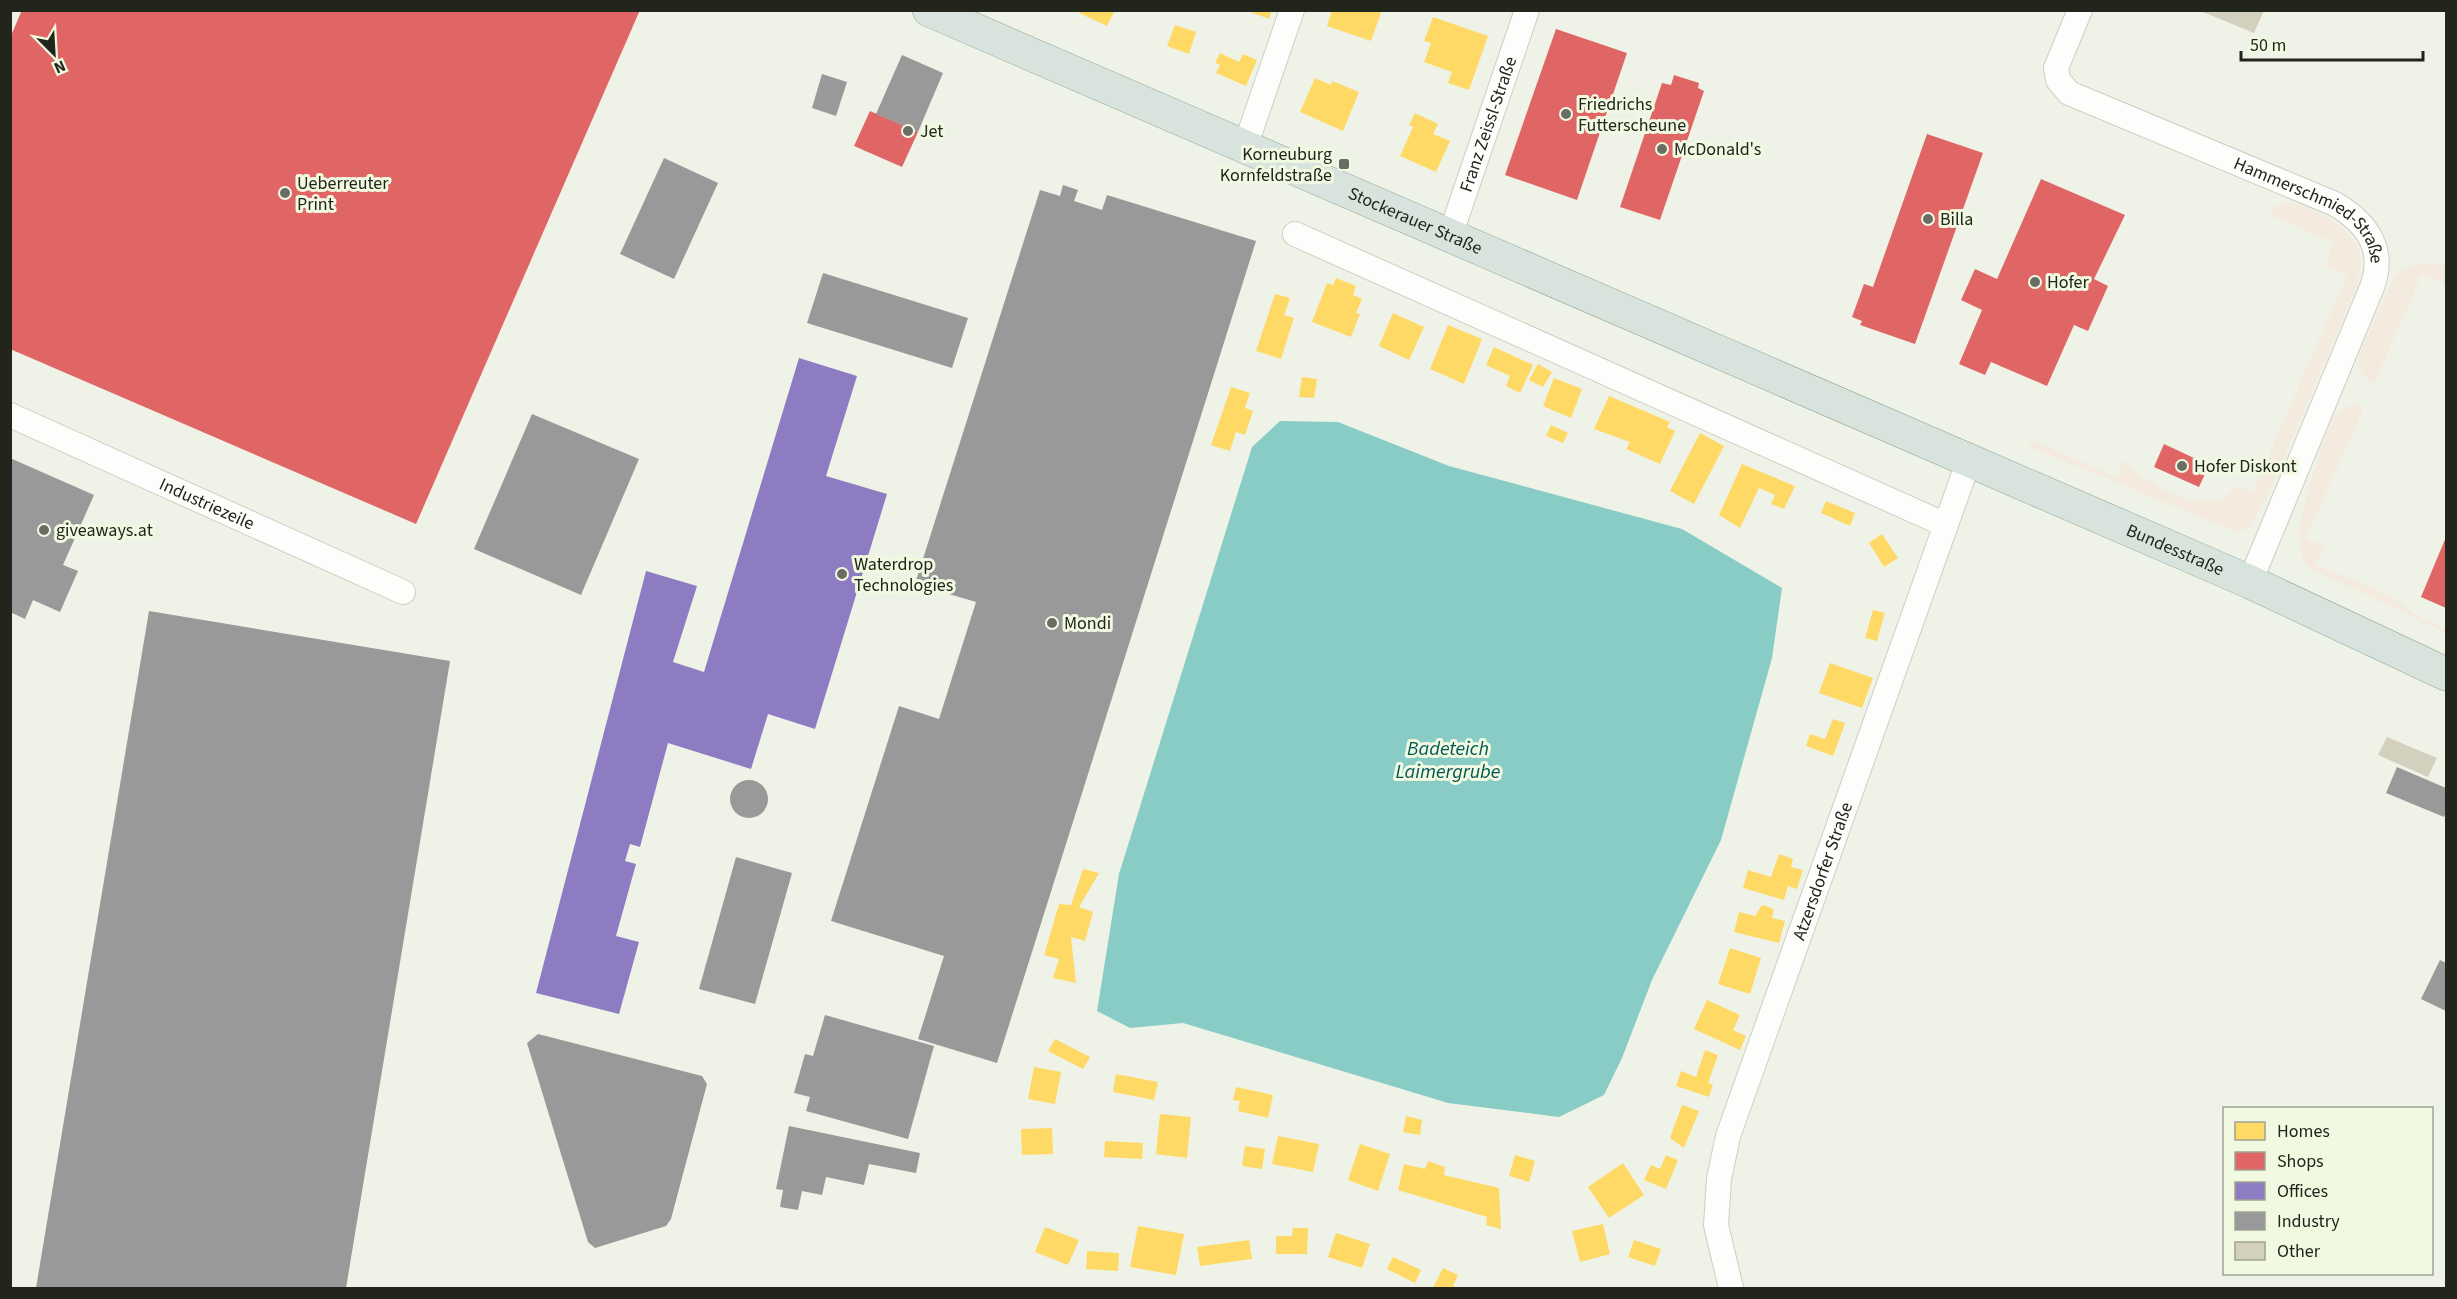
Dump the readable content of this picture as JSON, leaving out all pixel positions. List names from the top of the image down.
{
  "streets": {
    "main road": ["Stockerauer Straße", "Bundesstraße"],
    "street": [
      "Franz Zeissl-Straße",
      "Hammerschmied-Straße",
      "Industriezeile",
      "Atzersdorfer Straße"
    ]
  },
  "crossings": [
    ["Franz Zeissl-Straße", "Stockerauer Straße"],
    ["Hammerschmied-Straße", "Bundesstraße"],
    ["Stockerauer Straße", "Bundesstraße"],
    ["Bundesstraße", "Atzersdorfer Straße"]
  ],
  "water": ["Badeteich Laimergrube"],
  "places": {
    "other": [
      "Friedrichs Futterscheune",
      "Jet",
      "McDonald's",
      "Ueberreuter Print",
      "Billa",
      "Hofer",
      "Hofer Diskont",
      "giveaways.at",
      "Waterdrop Technologies",
      "Mondi"
    ],
    "transit": ["Korneuburg Kornfeldstraße"]
  },
  "legend": [
    "Homes",
    "Shops",
    "Offices",
    "Industry",
    "Other"
  ],
  "scale_bar": "50 m",
  "north": "bottom right"
}
